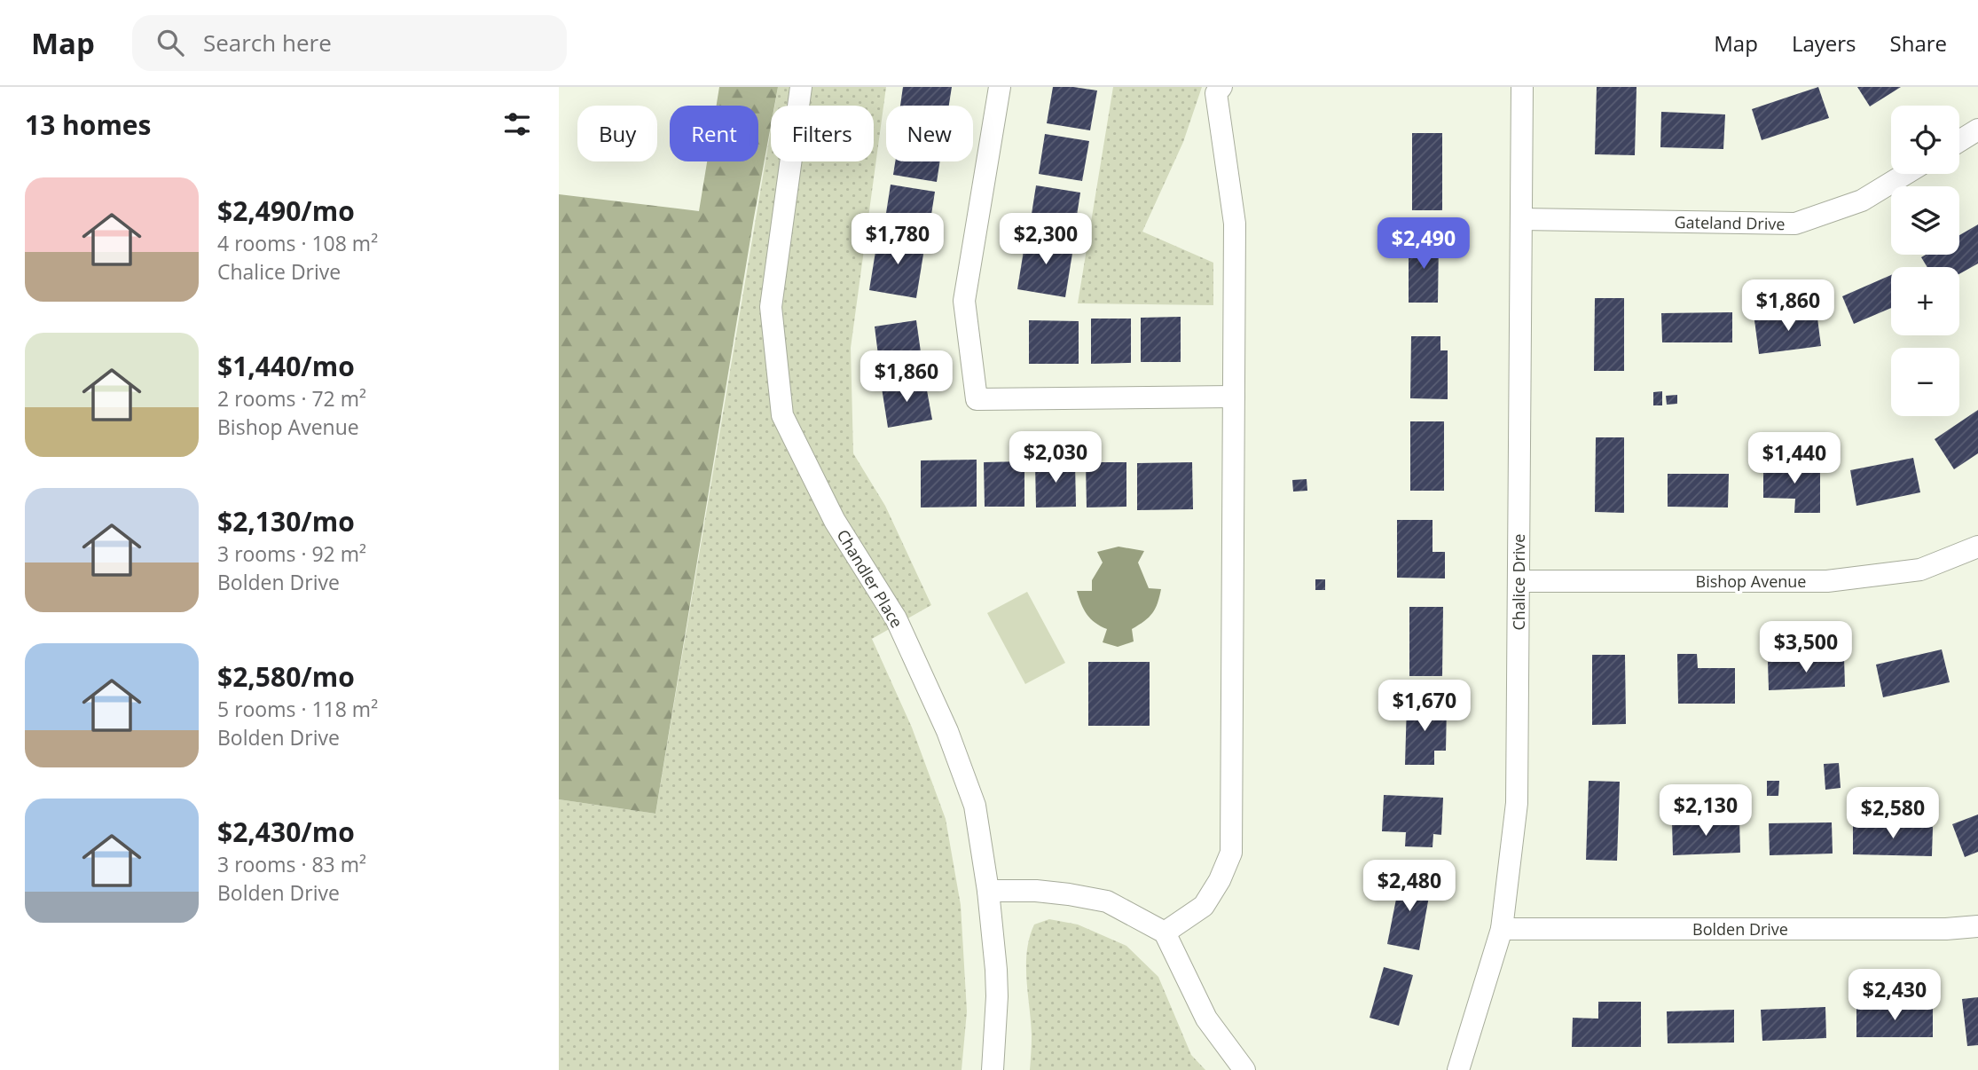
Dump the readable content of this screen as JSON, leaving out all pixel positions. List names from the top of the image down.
{
  "streets": {
    "street": [
      "Gateland Drive",
      "Chandler Place",
      "Bishop Avenue",
      "Chalice Drive",
      "Bolden Drive"
    ]
  },
  "crossings": [
    ["Gateland Drive", "Chalice Drive"],
    ["Bishop Avenue", "Chalice Drive"],
    ["Chalice Drive", "Bolden Drive"]
  ],
  "page": {
    "header": "Map",
    "search": "Search here",
    "nav": ["Map", "Layers", "Share"],
    "heading": "13 homes",
    "map_buttons": ["+", "−"],
    "chip": [
      "Buy",
      "Rent",
      "Filters",
      "New"
    ],
    "list": [
      {
        "name": "$2,490/mo",
        "note": "4 rooms · 108 m² · Chalice Drive"
      },
      {
        "name": "$1,440/mo",
        "note": "2 rooms · 72 m² · Bishop Avenue"
      },
      {
        "name": "$2,130/mo",
        "note": "3 rooms · 92 m² · Bolden Drive"
      },
      {
        "name": "$2,580/mo",
        "note": "5 rooms · 118 m² · Bolden Drive"
      },
      {
        "name": "$2,430/mo",
        "note": "3 rooms · 83 m² · Bolden Drive"
      }
    ],
    "price": [
      "$1,780",
      "$2,300",
      "$2,490",
      "$1,860",
      "$1,860",
      "$2,030",
      "$1,440",
      "$3,500",
      "$1,670",
      "$2,130",
      "$2,580",
      "$2,480",
      "$2,430"
    ]
  }
}
